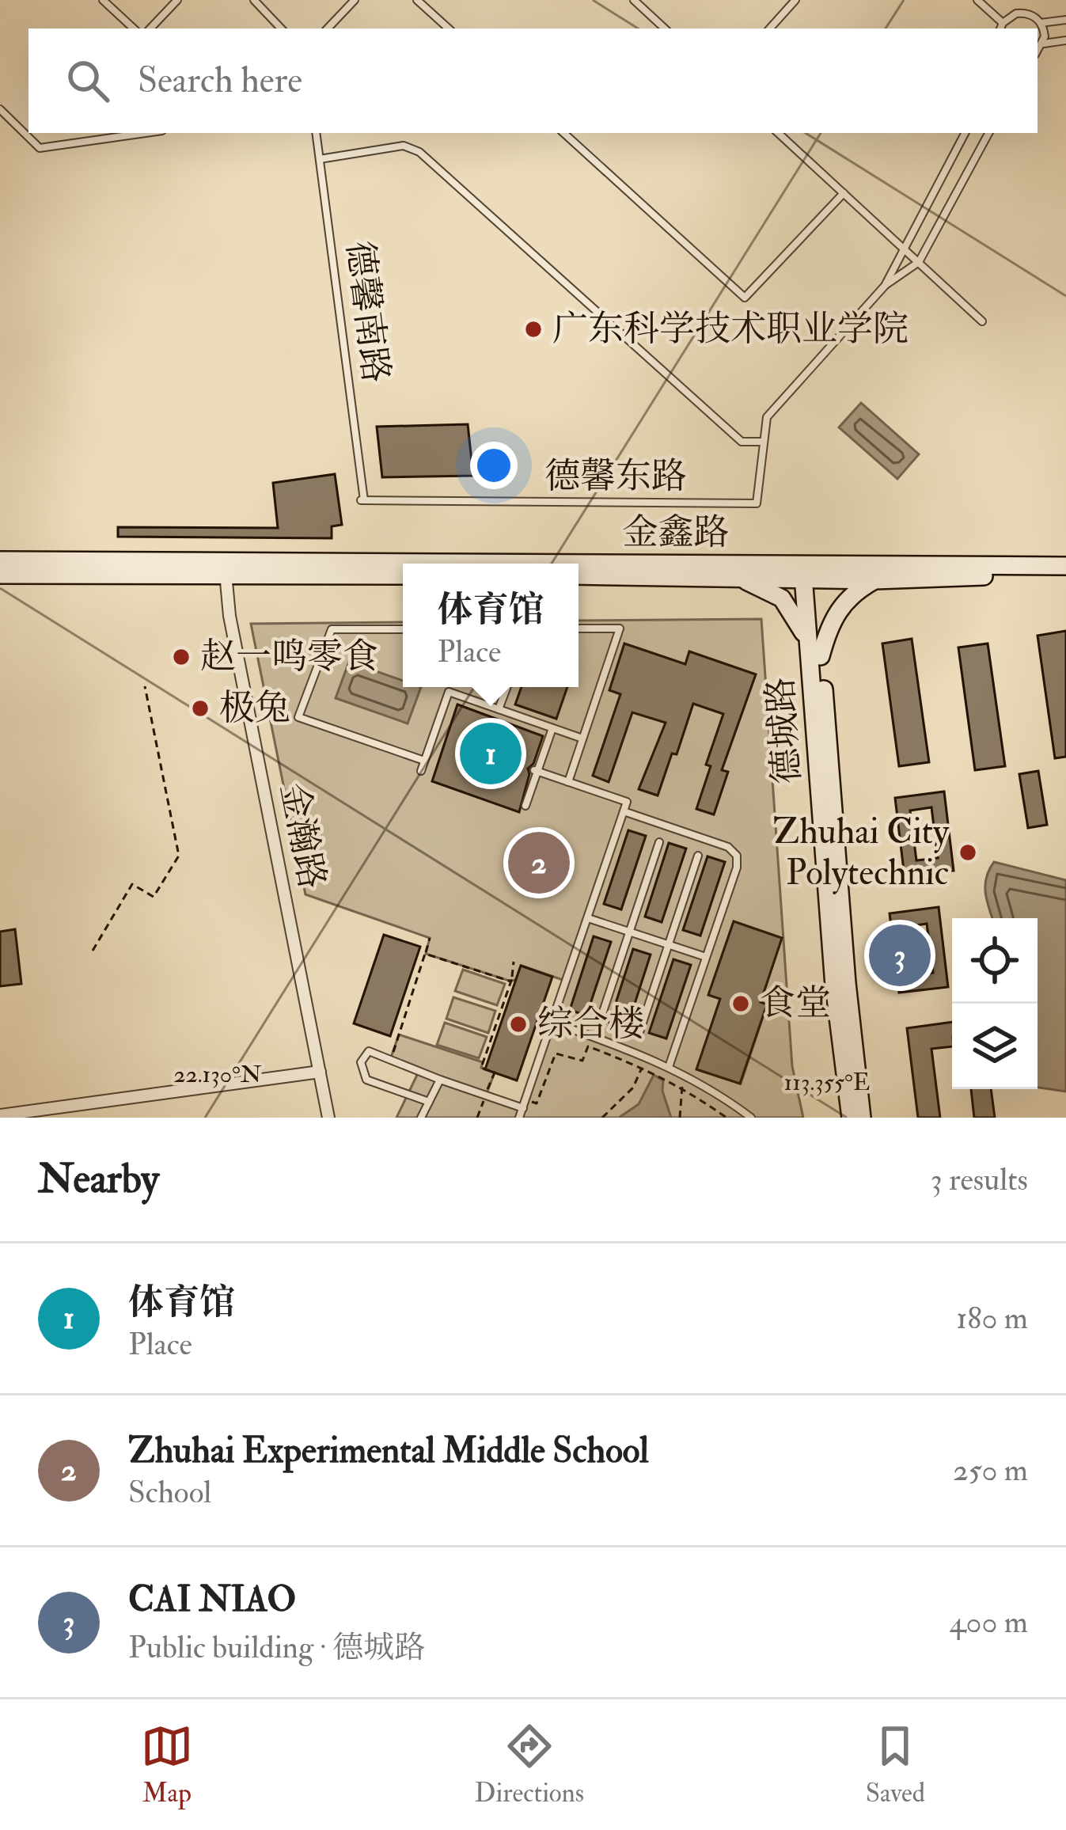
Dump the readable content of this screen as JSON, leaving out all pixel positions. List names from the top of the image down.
{
  "streets": {
    "street": ["金鑫路", "德城路", "金瀚路"],
    "lane": ["德馨南路", "德馨东路"]
  },
  "crossings": [
    ["德馨南路", "德馨东路"],
    ["金鑫路", "德城路"],
    ["金鑫路", "金瀚路"]
  ],
  "places": [
    "广东科学技术职业学院",
    "赵一鸣零食",
    "极兔",
    "Zhuhai City Polytechnic",
    "食堂",
    "综合楼"
  ],
  "page": {
    "search": "Search here",
    "popup": ["体育馆", "Place"],
    "pins": ["1", "2", "3"],
    "heading": ["Nearby", "3 results"],
    "list": [
      {
        "mark": "1",
        "name": "体育馆",
        "note": "Place",
        "value": "180 m"
      },
      {
        "mark": "2",
        "name": "Zhuhai Experimental Middle School",
        "note": "School",
        "value": "250 m"
      },
      {
        "mark": "3",
        "name": "CAI NIAO",
        "note": "Public building · 德城路",
        "value": "400 m"
      }
    ],
    "nav": ["Map", "Directions", "Saved"]
  },
  "coordinates": ["22.130°N", "113.355°E"]
}
